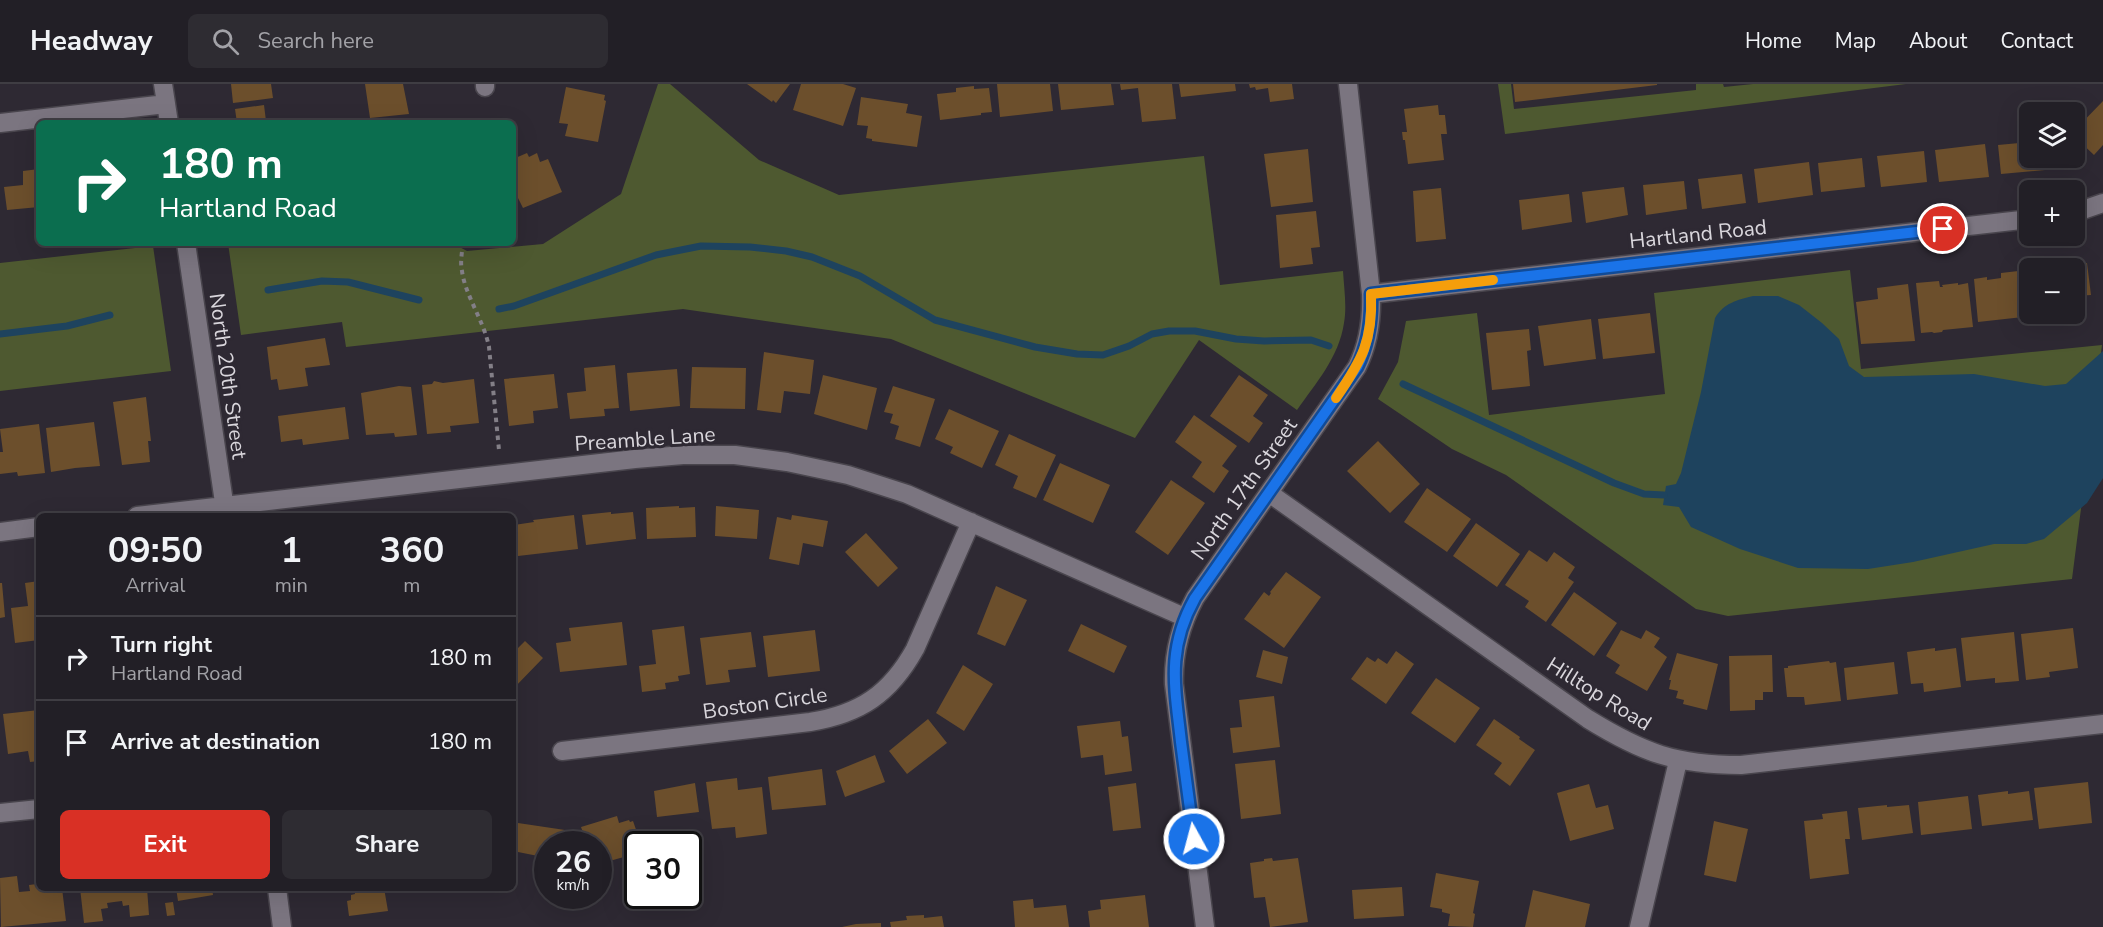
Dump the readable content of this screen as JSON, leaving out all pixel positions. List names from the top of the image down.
{
  "streets": {
    "street": [
      "Hartland Road",
      "North 20th Street",
      "Preamble Lane",
      "North 17th Street",
      "Hilltop Road",
      "Boston Circle"
    ]
  },
  "crossings": [
    ["Hartland Road", "North 17th Street"],
    ["North 20th Street", "Preamble Lane"],
    ["Preamble Lane", "North 17th Street"],
    ["Preamble Lane", "Boston Circle"],
    ["North 17th Street", "Hilltop Road"]
  ],
  "page": {
    "header": "Headway",
    "search": "Search here",
    "nav": [
      "Home",
      "Map",
      "About",
      "Contact"
    ],
    "map_buttons": ["+", "−"],
    "turn": ["180 m", "Hartland Road"],
    "eta": [
      "09:50",
      "Arrival",
      "1",
      "min",
      "360",
      "m"
    ],
    "list": [
      {
        "name": "Turn right",
        "note": "Hartland Road",
        "value": "180 m"
      },
      {
        "name": "Arrive at destination",
        "value": "180 m"
      }
    ],
    "buttons": ["Exit", "Share"],
    "speed": "26 km/h",
    "limit": "30"
  }
}
